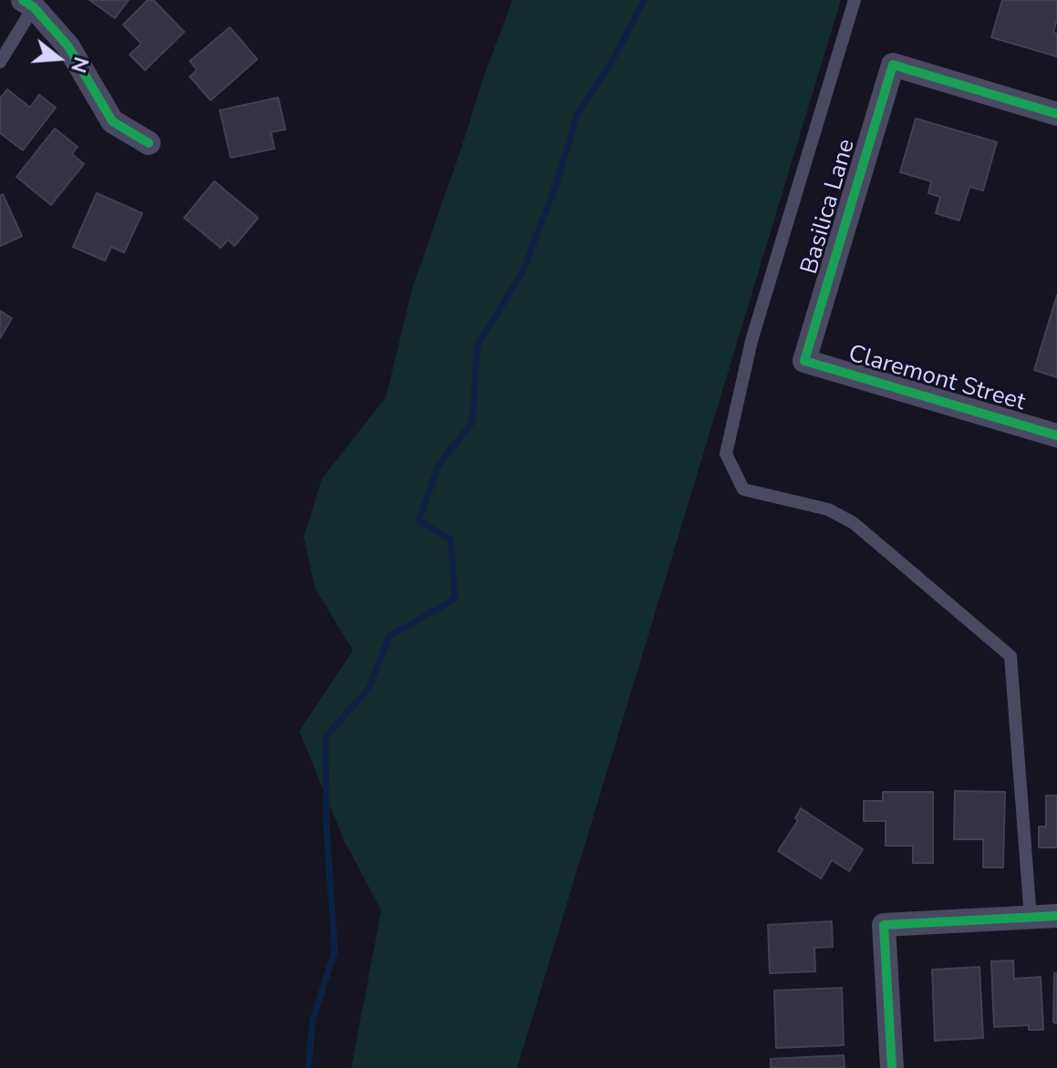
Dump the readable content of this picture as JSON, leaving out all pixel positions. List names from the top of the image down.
{
  "streets": {
    "street": ["Basilica Lane", "Claremont Street"]
  },
  "crossings": [
    ["Basilica Lane", "Claremont Street"]
  ],
  "north": "right"
}
